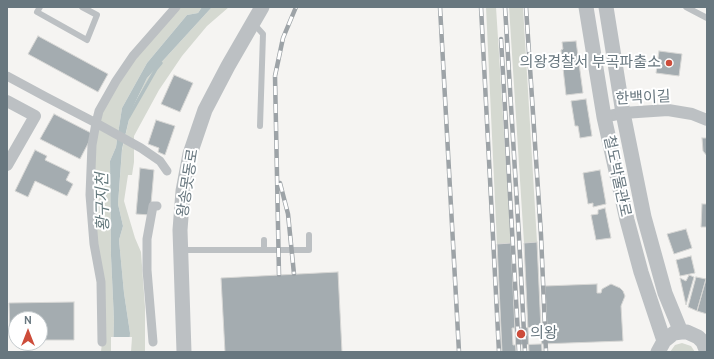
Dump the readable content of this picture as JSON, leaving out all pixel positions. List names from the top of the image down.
{
  "streets": {
    "street": ["한백이길", "철도박물관로", "왕송못동로"]
  },
  "crossings": [
    ["한백이길", "철도박물관로"]
  ],
  "water": ["황구지천"],
  "places": ["의왕경찰서 부곡파출소", "의왕"],
  "north": "top"
}
